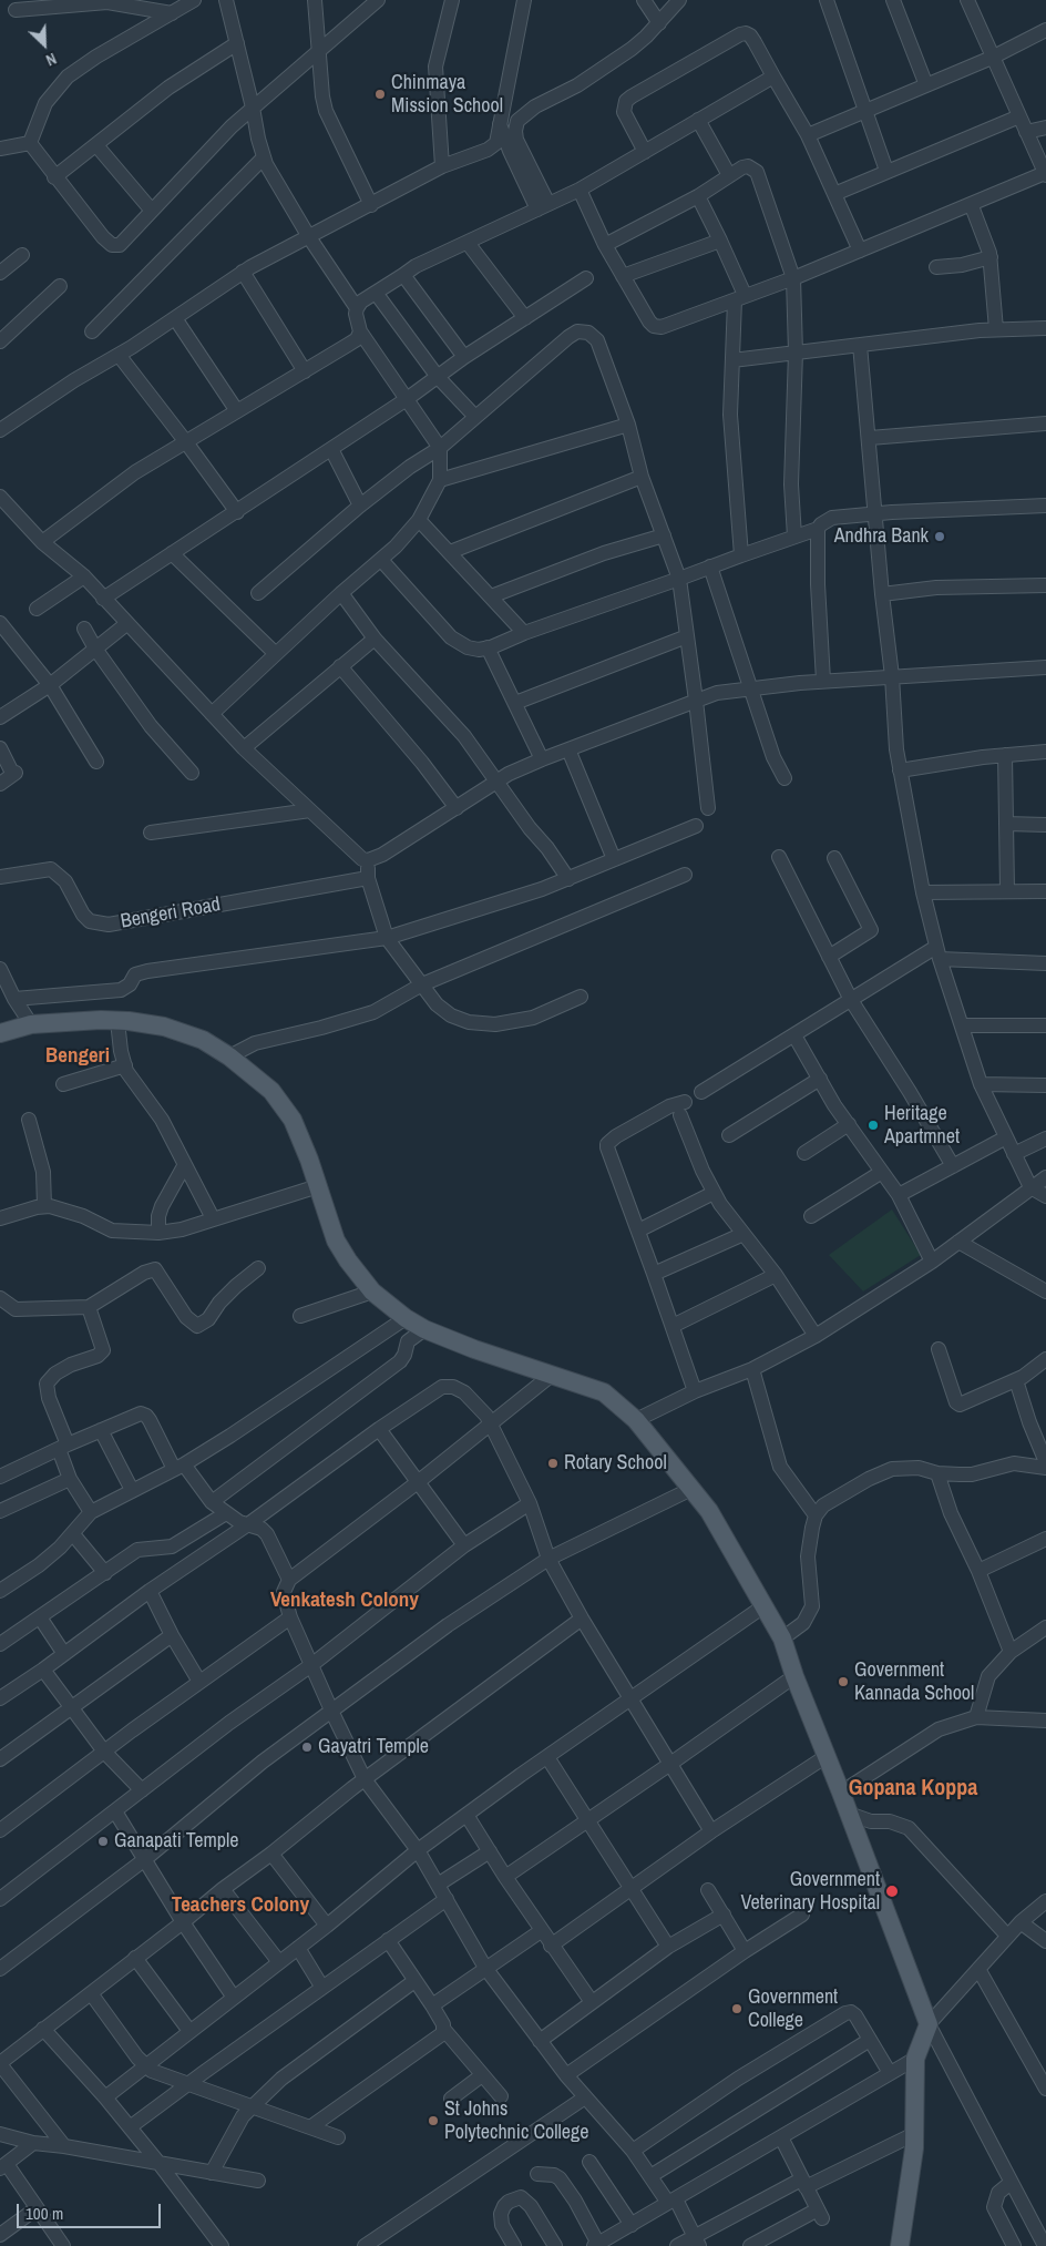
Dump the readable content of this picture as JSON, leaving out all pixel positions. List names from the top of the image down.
{
  "streets": {
    "street": ["Bengeri Road"]
  },
  "districts": [
    "Bengeri",
    "Venkatesh Colony",
    "Gopana Koppa",
    "Teachers Colony"
  ],
  "places": [
    "Chinmaya Mission School",
    "Andhra Bank",
    "Heritage Apartmnet",
    "Rotary School",
    "Government Kannada School",
    "Gayatri Temple",
    "Ganapati Temple",
    "Government Veterinary Hospital",
    "Government College",
    "St Johns Polytechnic College"
  ],
  "scale_bar": "100 m",
  "north": "bottom right"
}
